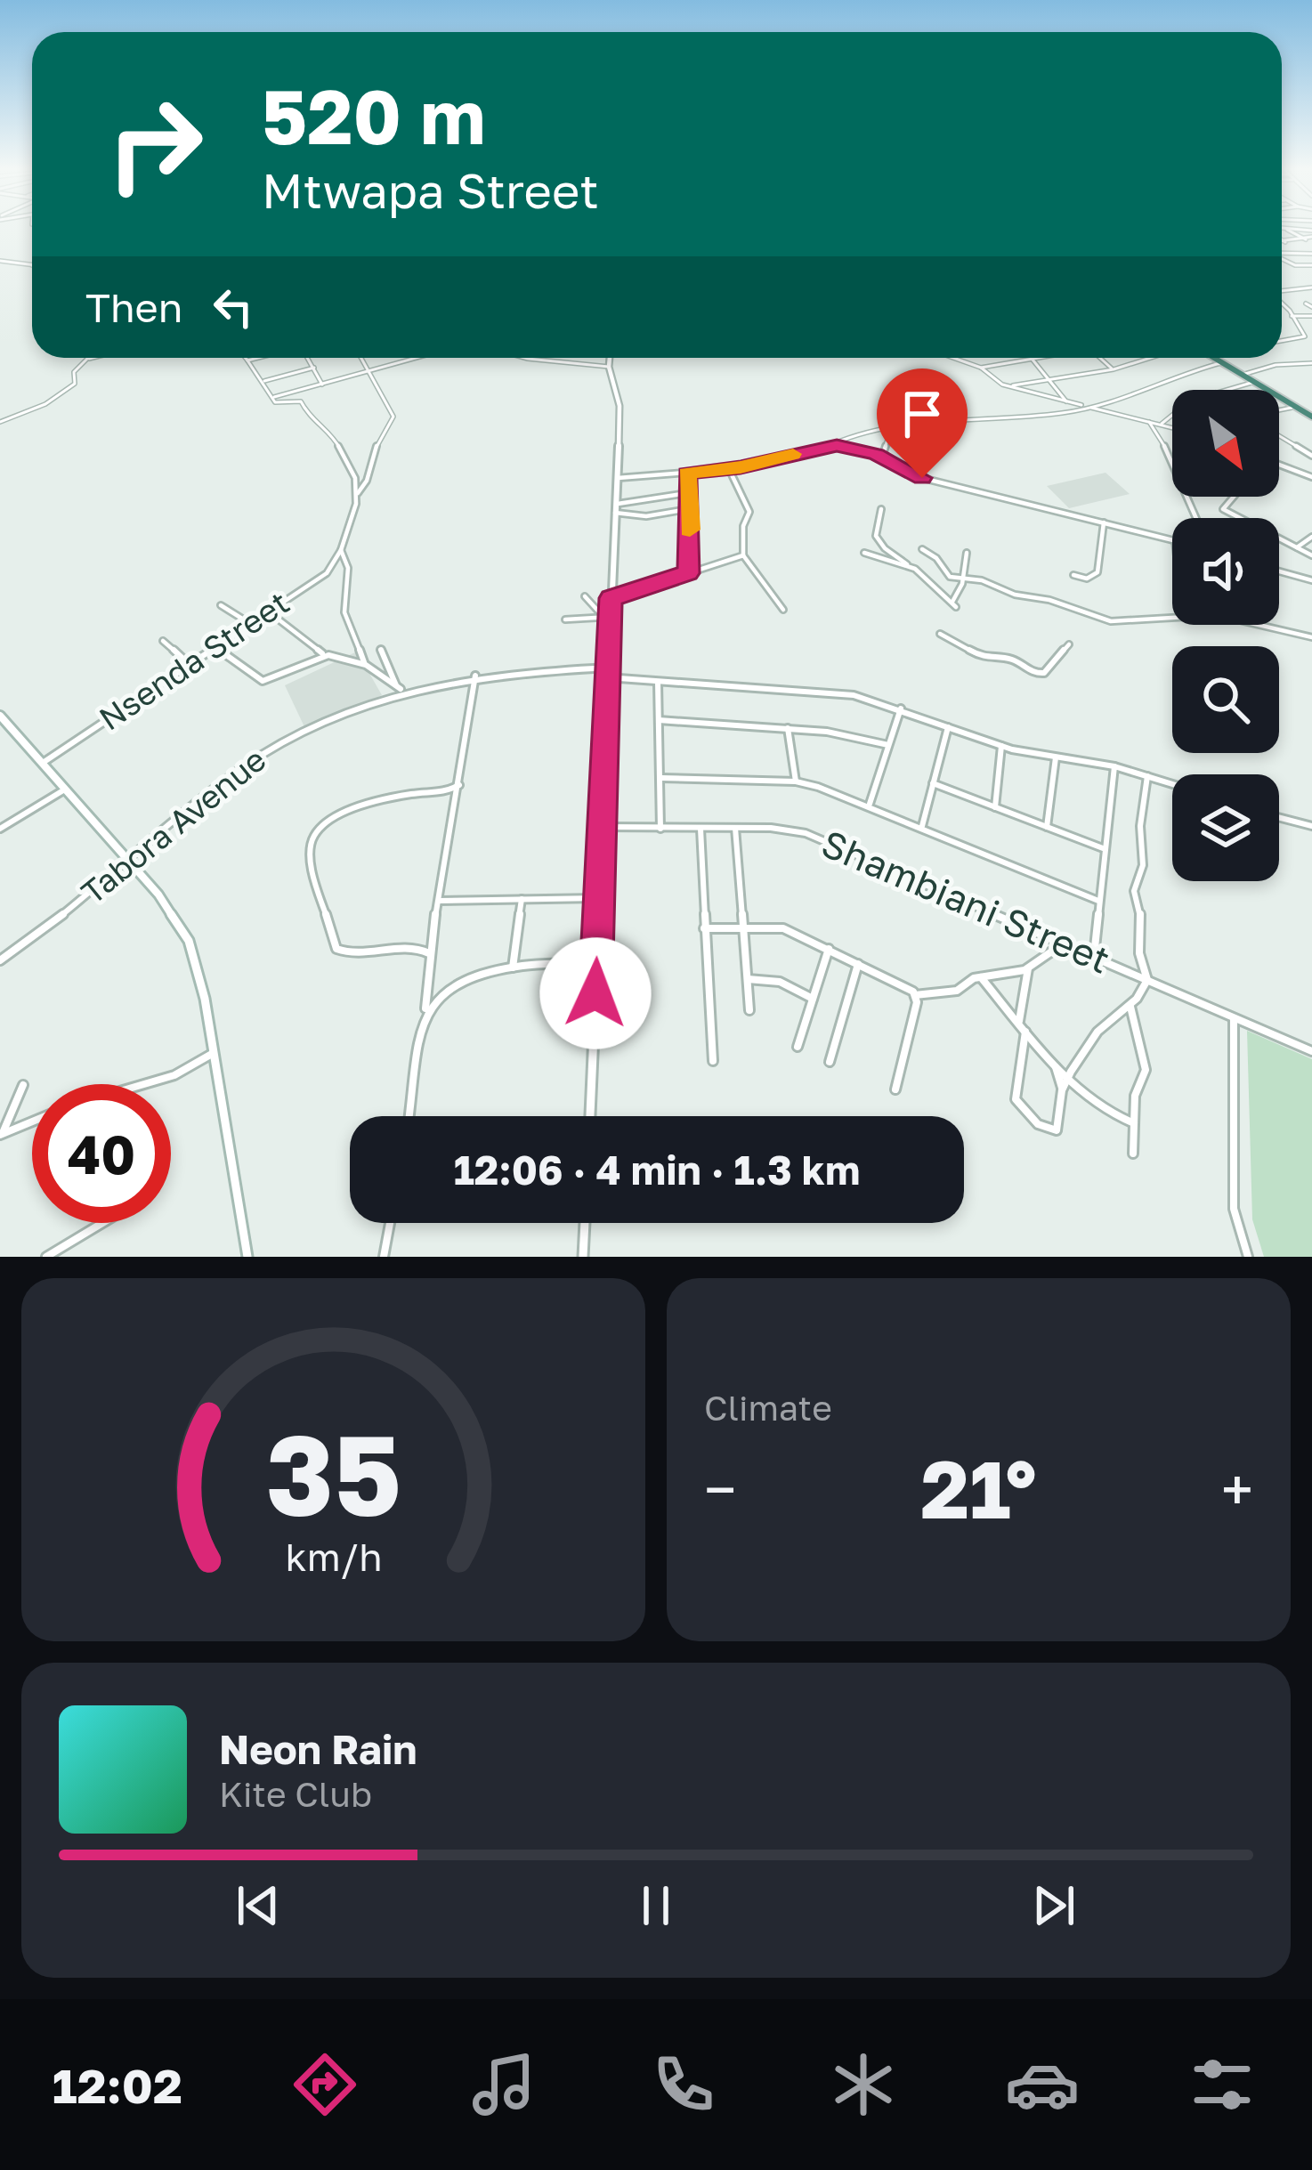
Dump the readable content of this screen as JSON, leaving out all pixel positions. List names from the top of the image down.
{
  "streets": {
    "street": ["Nsenda Street", "Tabora Avenue", "Shambiani Street"]
  },
  "north": "bottom right",
  "page": {
    "turn": ["520 m", "Mtwapa Street"],
    "then": "Then",
    "limit": "40",
    "trip": "12:06 · 4 min · 1.3 km",
    "tile": "Climate",
    "heat": ["−", "21°", "+"],
    "song": ["Neon Rain", "Kite Club"],
    "tabs": "12:02",
    "gauge": ["35", "km/h"]
  }
}
